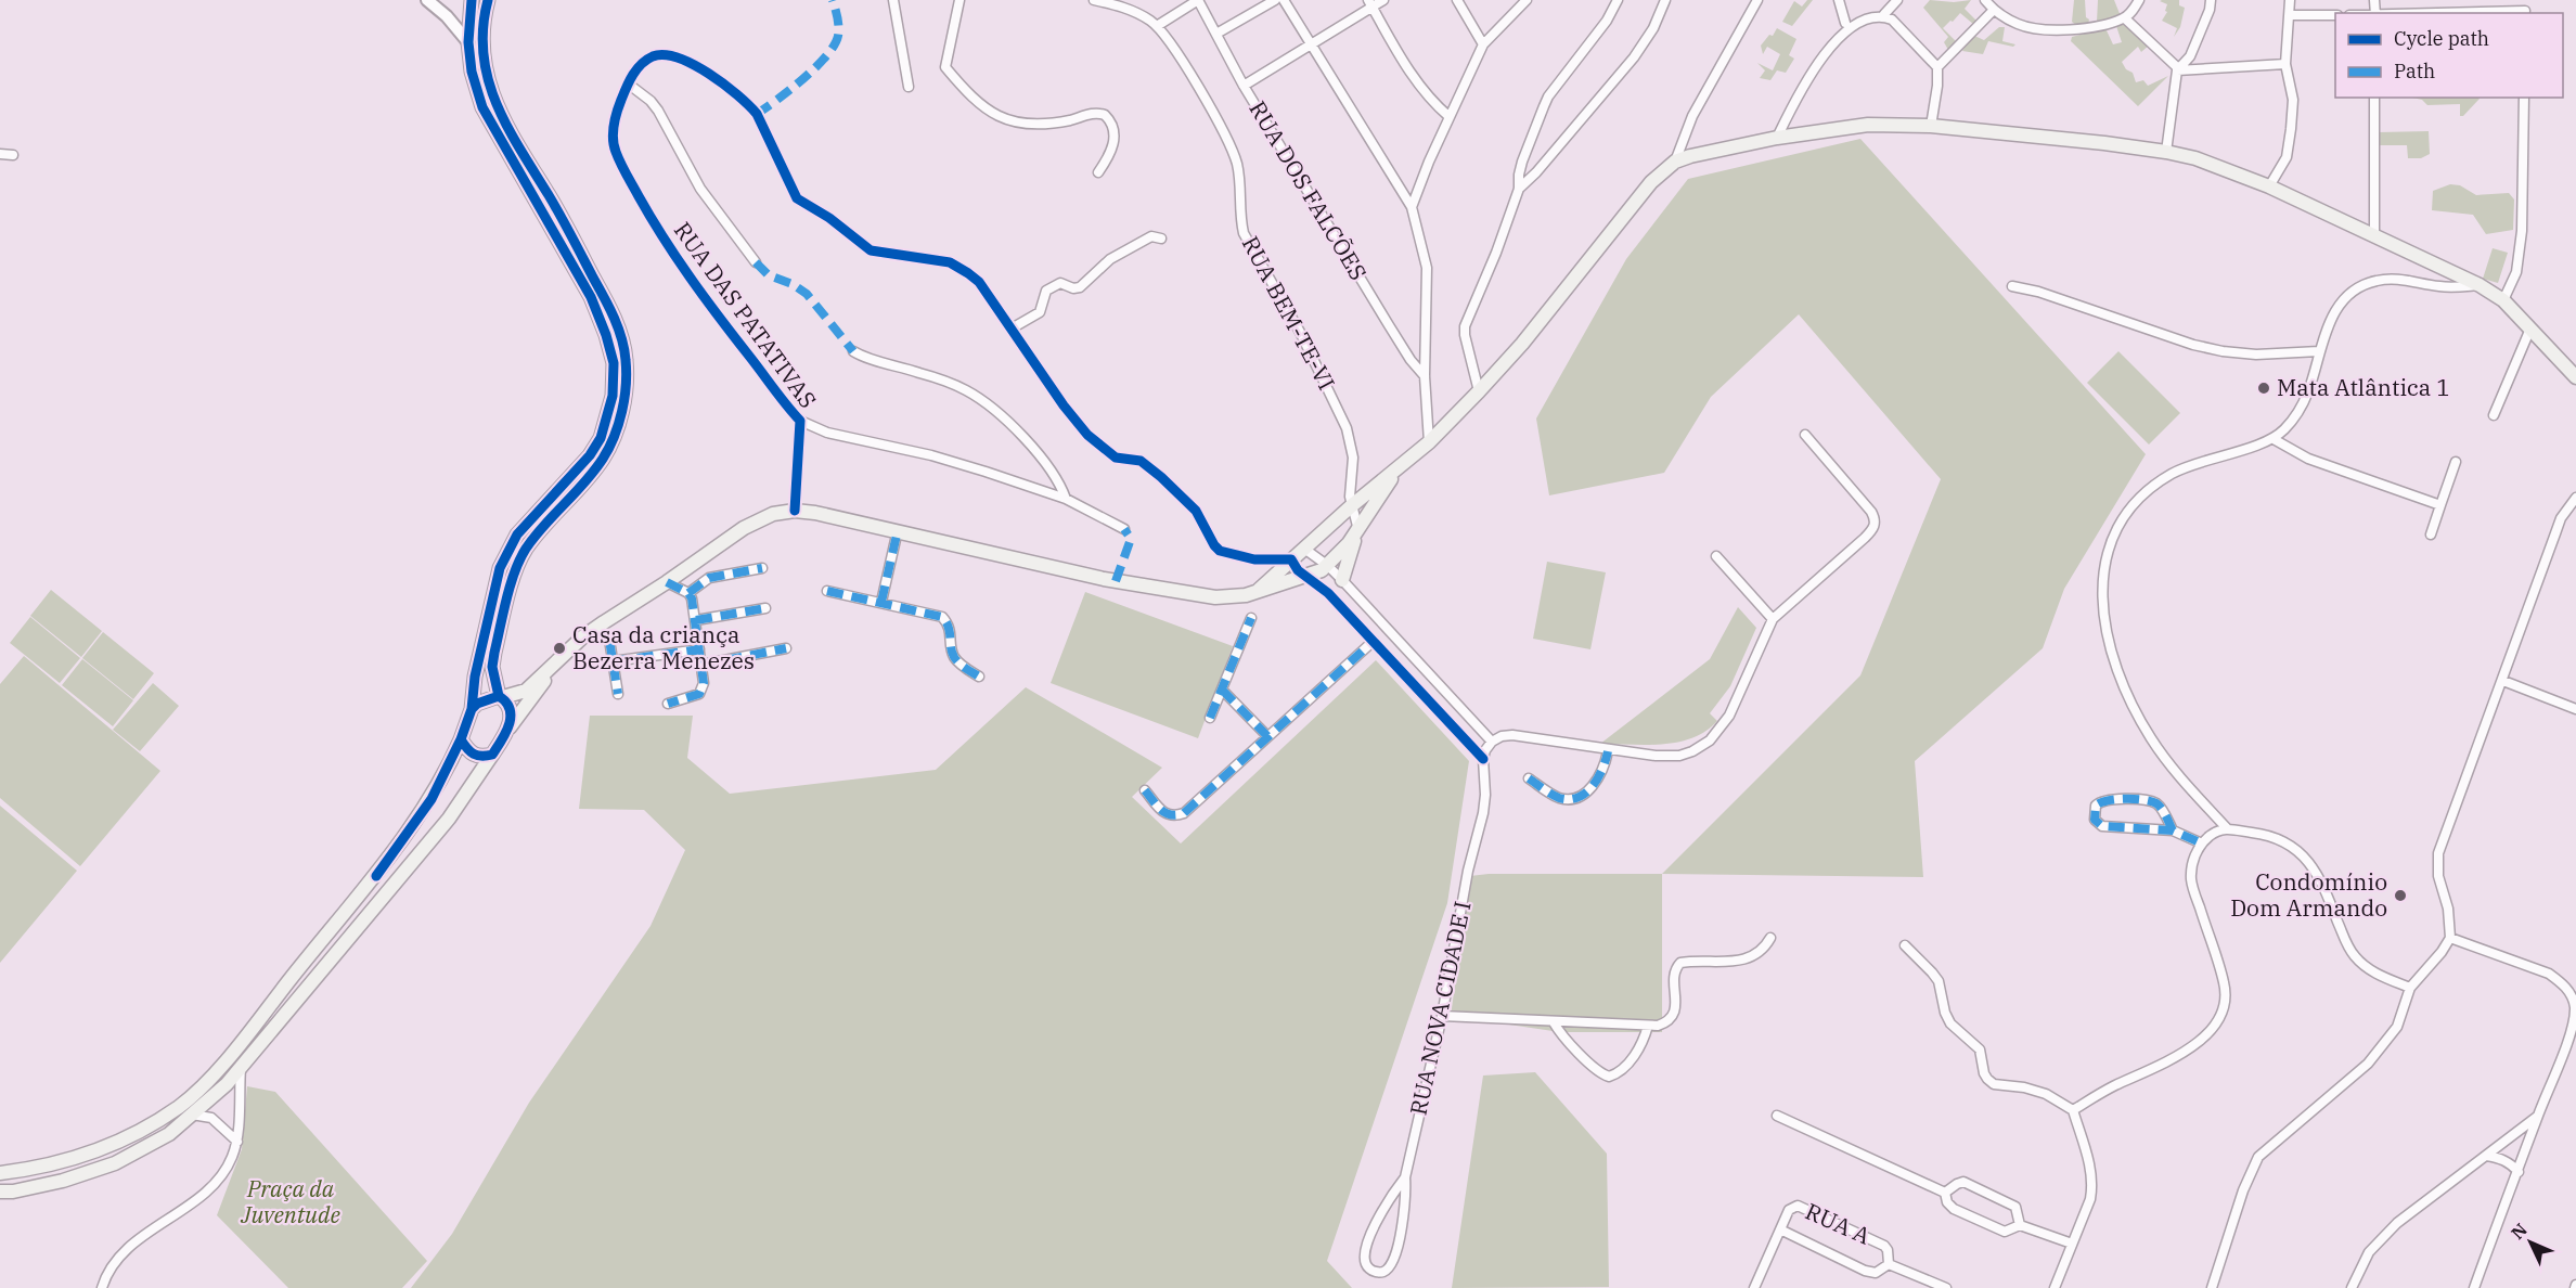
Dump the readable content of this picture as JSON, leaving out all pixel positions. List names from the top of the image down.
{
  "streets": {
    "street": [
      "RUA DOS FALCÕES",
      "RUA BEM-TE-VI",
      "RUA DAS PATATIVAS",
      "RUA NOVA CIDADE I",
      "RUA A"
    ]
  },
  "parks": ["Praça da Juventude"],
  "places": ["Mata Atlântica 1", "Casa da criança Bezerra Menezes", "Condomínio Dom Armando"],
  "legend": ["Cycle path", "Path"],
  "north": "top left"
}
